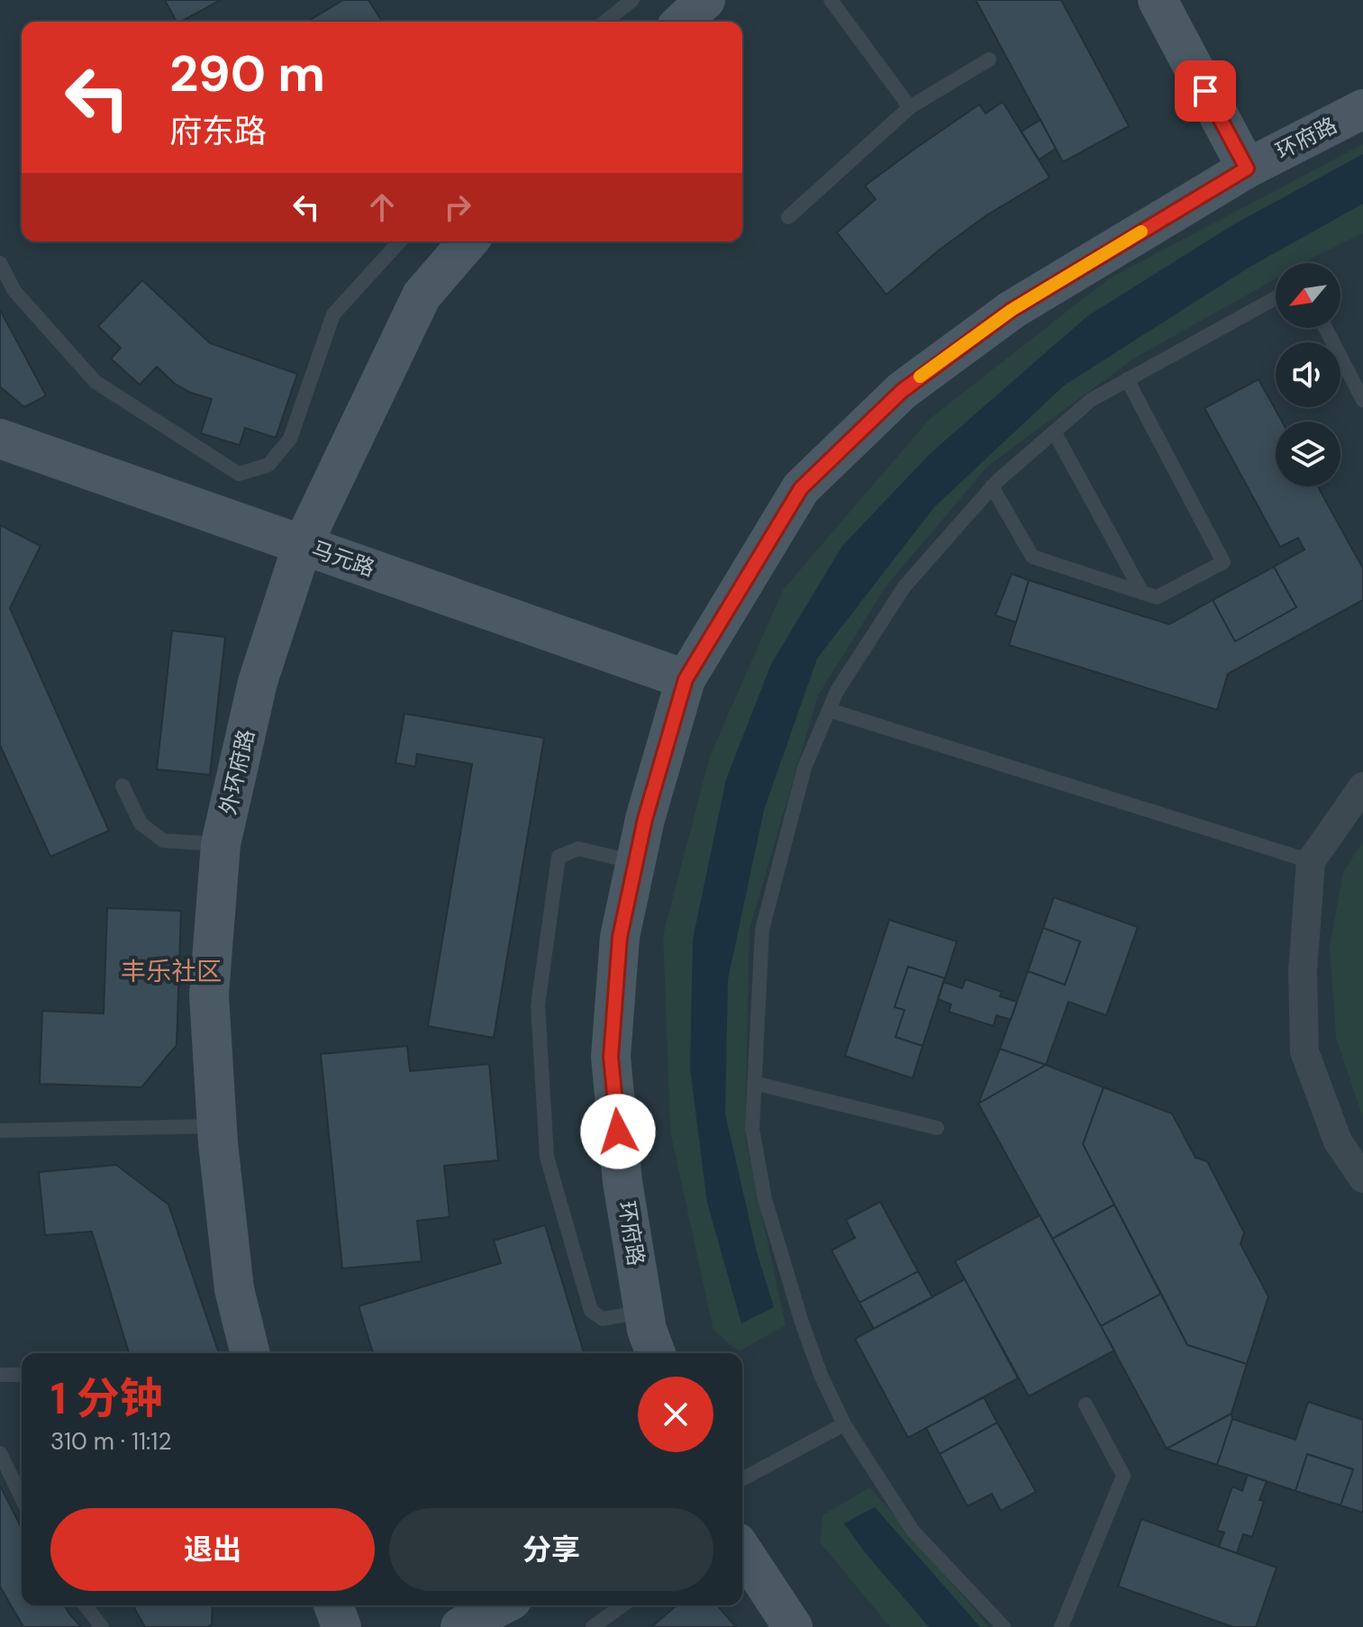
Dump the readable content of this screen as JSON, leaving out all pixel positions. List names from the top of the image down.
{
  "streets": {
    "street": ["环府路", "马元路", "外环府路"]
  },
  "crossings": [
    ["环府路", "马元路"],
    ["马元路", "外环府路"]
  ],
  "districts": ["丰乐社区"],
  "north": "bottom left",
  "page": {
    "turn": ["290 m", "府东路"],
    "heading": ["1 分钟", "310 m · 11:12"],
    "buttons": ["退出", "分享"]
  }
}
